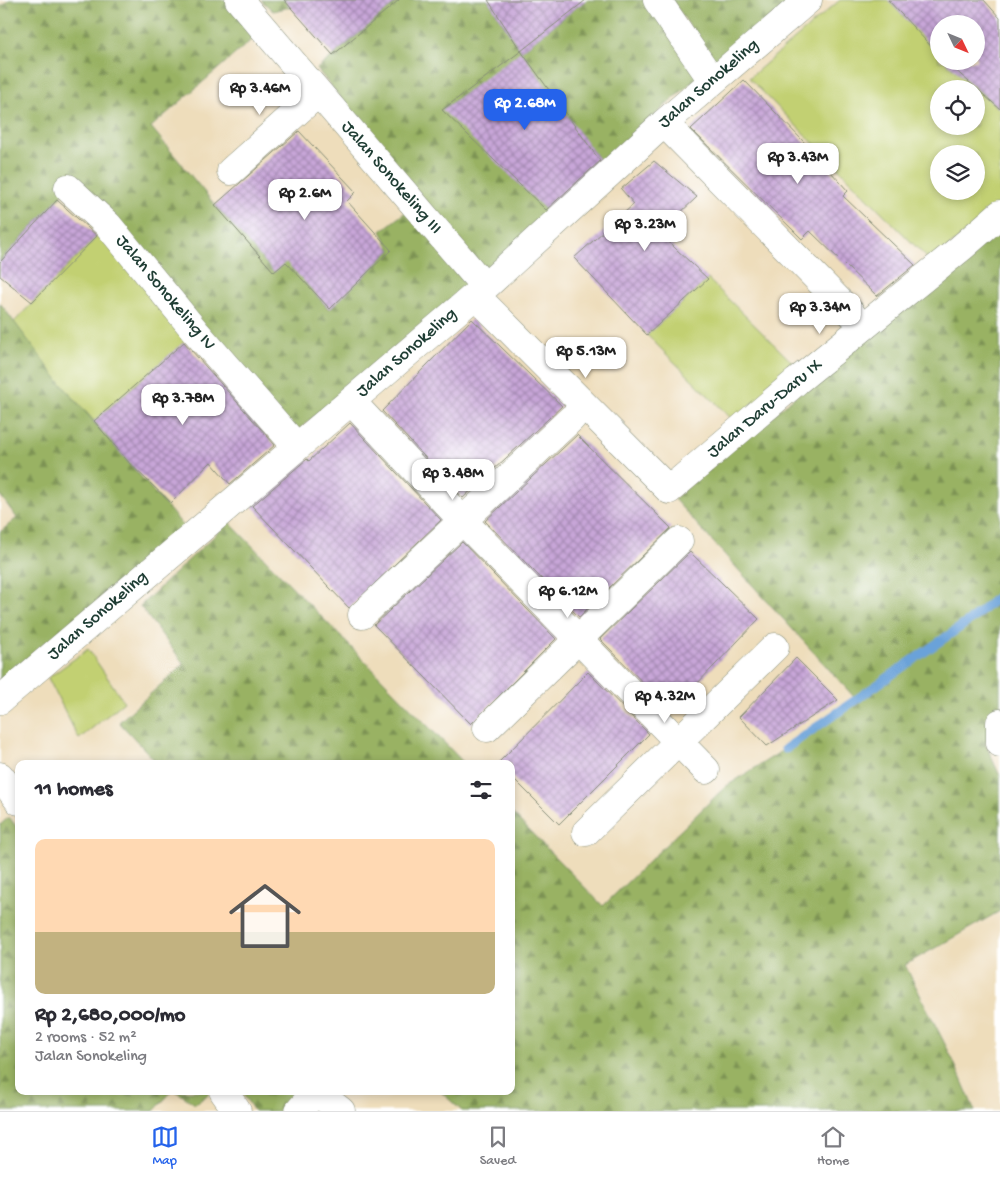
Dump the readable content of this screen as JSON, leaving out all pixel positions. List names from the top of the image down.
{
  "streets": {
    "street": [
      "Jalan Sonokeling",
      "Jalan Sonokeling III",
      "Jalan Sonokeling IV",
      "Jalan Daru-Daru IX"
    ]
  },
  "crossings": [
    ["Jalan Sonokeling", "Jalan Sonokeling III"],
    ["Jalan Sonokeling", "Jalan Sonokeling IV"],
    ["Jalan Sonokeling III", "Jalan Daru-Daru IX"]
  ],
  "north": "bottom right",
  "page": {
    "price": [
      "Rp 3.46M",
      "Rp 2.68M",
      "Rp 3.43M",
      "Rp 2.6M",
      "Rp 3.23M",
      "Rp 3.34M",
      "Rp 5.13M",
      "Rp 3.78M",
      "Rp 3.48M",
      "Rp 6.12M",
      "Rp 4.32M"
    ],
    "heading": "11 homes",
    "list": [
      {
        "name": "Rp 2,680,000/mo",
        "note": "2 rooms · 52 m² · Jalan Sonokeling"
      }
    ],
    "tabs": ["Map", "Saved", "Home"]
  }
}
